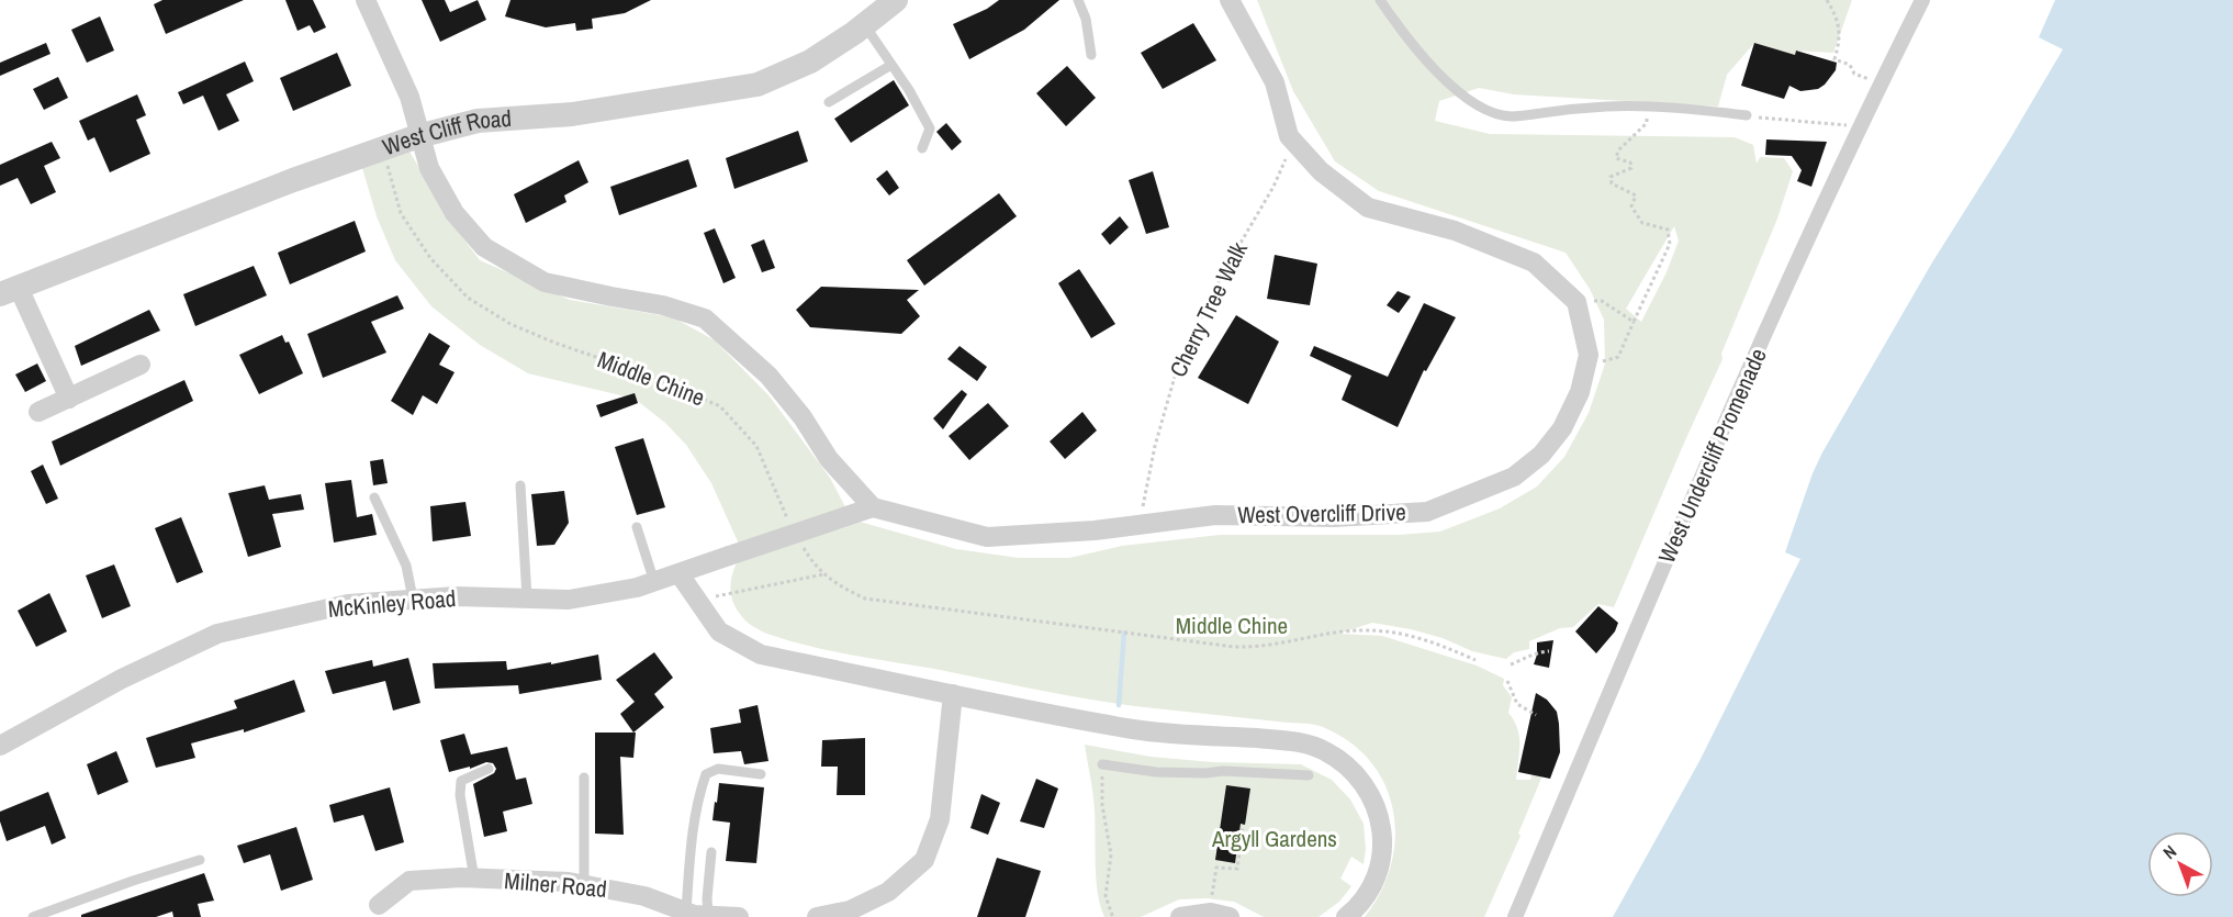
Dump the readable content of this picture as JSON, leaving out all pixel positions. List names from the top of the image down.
{
  "streets": {
    "street": [
      "West Cliff Road",
      "West Undercliff Promenade",
      "West Overcliff Drive",
      "McKinley Road",
      "Milner Road"
    ],
    "path": ["Cherry Tree Walk", "Middle Chine"]
  },
  "crossings": [
    ["West Cliff Road", "Middle Chine"],
    ["Cherry Tree Walk", "West Overcliff Drive"],
    ["West Overcliff Drive", "McKinley Road"]
  ],
  "parks": ["Middle Chine", "Argyll Gardens"],
  "north": "top left"
}
